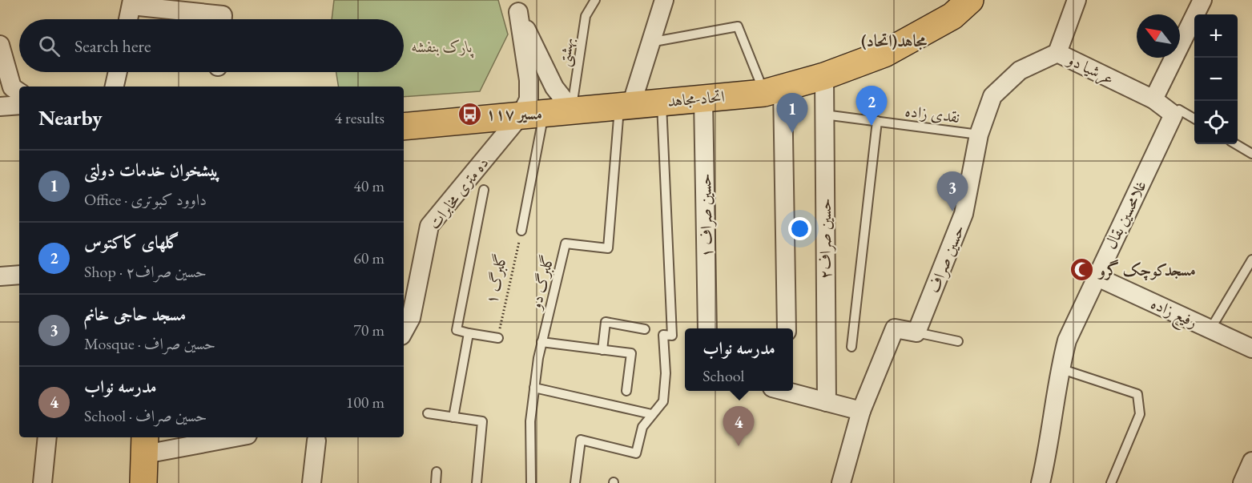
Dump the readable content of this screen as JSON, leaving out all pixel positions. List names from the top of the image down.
{
  "streets": {
    "main road": ["اتحاد-مجاهد"],
    "street": [
      "عرشیا دو",
      "ده متری مخابرات",
      "غلامحسین بقال",
      "حسین صراف ۱",
      "حسین صراف۲",
      "حسین صراف",
      "رفیع زاده"
    ],
    "lane": ["بهشتی", "نقدی زاده", "گلبرگ دو"],
    "path": ["گلبرگ ۱"]
  },
  "crossings": [
    ["بهشتی", "اتحاد-مجاهد"],
    ["عرشیا دو", "غلامحسین بقال"],
    ["عرشیا دو", "حسین صراف"],
    ["اتحاد-مجاهد", "ده متری مخابرات"],
    ["اتحاد-مجاهد", "حسین صراف ۱"],
    ["اتحاد-مجاهد", "حسین صراف۲"],
    ["اتحاد-مجاهد", "گلبرگ دو"],
    ["نقدی زاده", "حسین صراف۲"],
    ["نقدی زاده", "حسین صراف"],
    ["غلامحسین بقال", "رفیع زاده"]
  ],
  "districts": ["مجاهد(اتحاد)"],
  "parks": ["پارک بنفشه"],
  "places": {
    "bus stop": ["مسیر ۱۱۷"],
    "mosque": ["مسجدکوچک گرو"]
  },
  "north": "top left",
  "page": {
    "map_buttons": ["+", "−"],
    "search": "Search here",
    "pins": [
      "2",
      "1",
      "3",
      "4"
    ],
    "heading": ["Nearby", "4 results"],
    "list": [
      {
        "mark": "1",
        "name": "پیشخوان خدمات دولتی",
        "note": "Office · داوود کبوتری",
        "value": "40 m"
      },
      {
        "mark": "2",
        "name": "گلهای کاکتوس",
        "note": "Shop · حسین صراف۲",
        "value": "60 m"
      },
      {
        "mark": "3",
        "name": "مسجد حاجی خانم",
        "note": "Mosque · حسین صراف",
        "value": "70 m"
      },
      {
        "mark": "4",
        "name": "مدرسه نواب",
        "note": "School · حسین صراف",
        "value": "100 m"
      }
    ],
    "popup": ["مدرسه نواب", "School"]
  }
}
